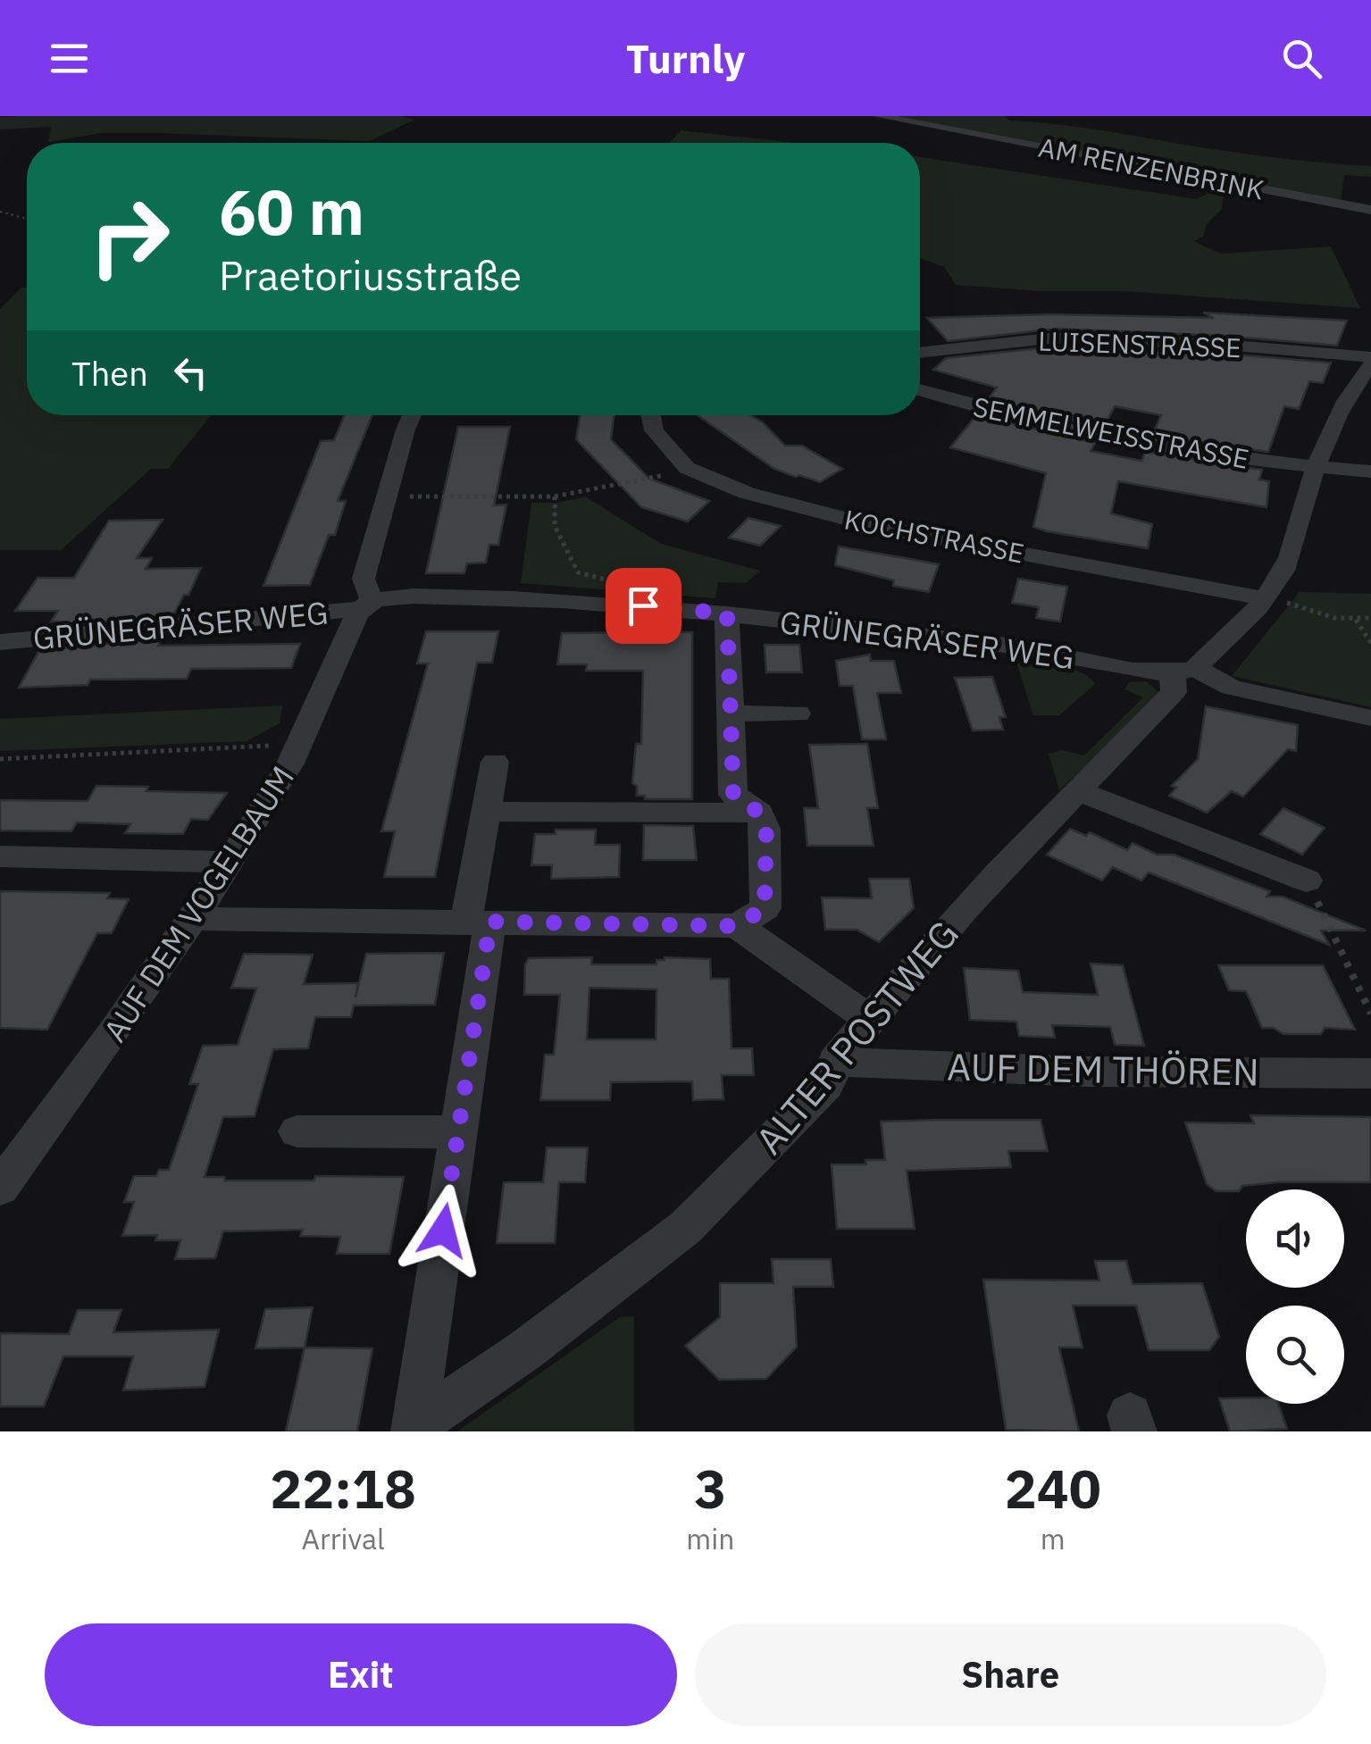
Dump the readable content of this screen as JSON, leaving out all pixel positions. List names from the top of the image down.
{
  "streets": {
    "street": [
      "AM RENZENBRINK",
      "LUISENSTRASSE",
      "SEMMELWEISSTRASSE",
      "KOCHSTRASSE",
      "GRÜNEGRÄSER WEG",
      "AUF DEM VOGELBAUM",
      "ALTER POSTWEG",
      "AUF DEM THÖREN"
    ]
  },
  "crossings": [
    ["SEMMELWEISSTRASSE", "ALTER POSTWEG"],
    ["KOCHSTRASSE", "ALTER POSTWEG"],
    ["GRÜNEGRÄSER WEG", "AUF DEM VOGELBAUM"],
    ["GRÜNEGRÄSER WEG", "ALTER POSTWEG"],
    ["ALTER POSTWEG", "AUF DEM THÖREN"]
  ],
  "page": {
    "header": "Turnly",
    "turn": ["60 m", "Praetoriusstraße"],
    "then": "Then",
    "eta": [
      "22:18",
      "Arrival",
      "3",
      "min",
      "240",
      "m"
    ],
    "buttons": ["Exit", "Share"]
  }
}
